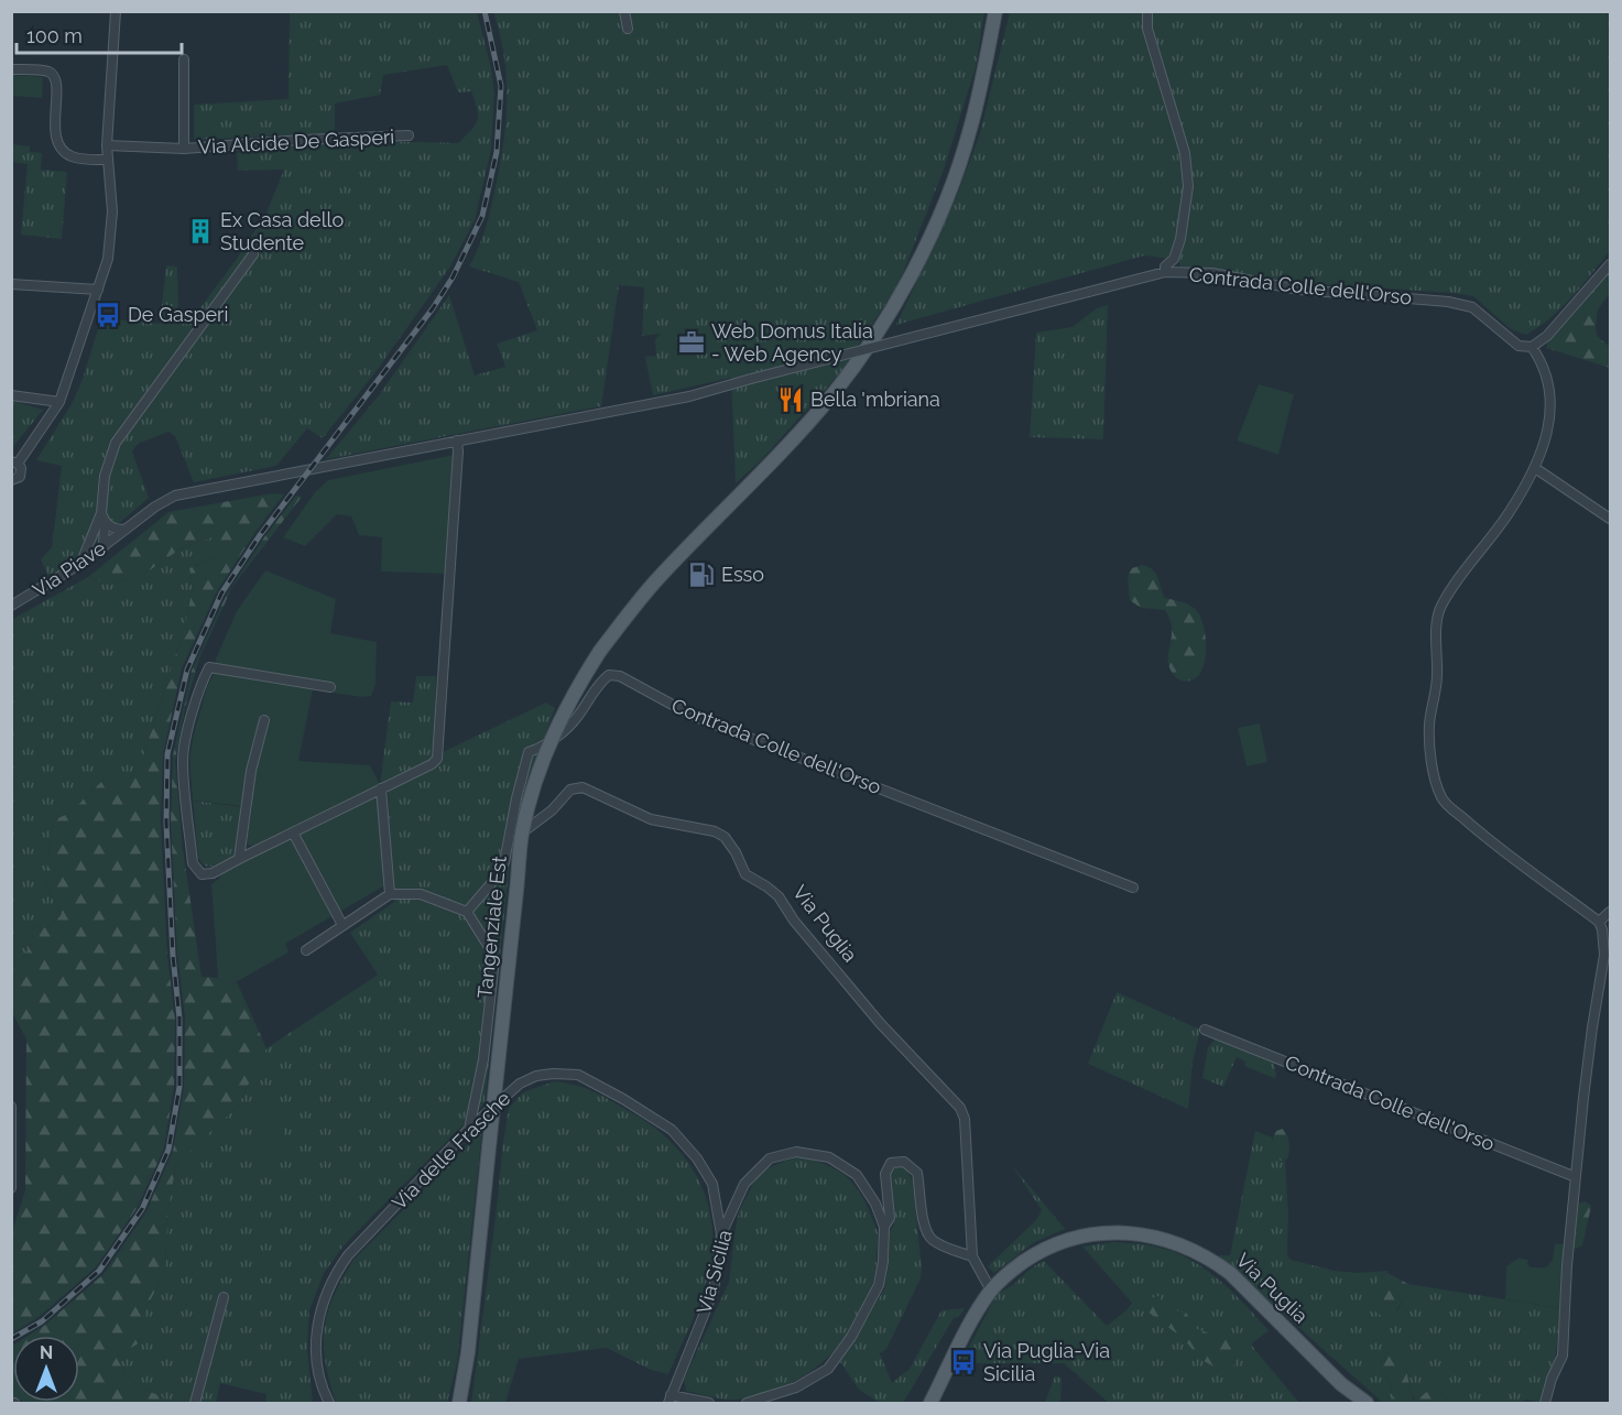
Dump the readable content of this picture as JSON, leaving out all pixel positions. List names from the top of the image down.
{
  "streets": {
    "main road": ["Via Puglia", "Tangenziale Est"],
    "street": [
      "Via Alcide De Gasperi",
      "Contrada Colle dell'Orso",
      "Via Piave",
      "Via delle Frasche",
      "Via Sicilia"
    ]
  },
  "crossings": [
    ["Contrada Colle dell'Orso", "Via Piave"],
    ["Contrada Colle dell'Orso", "Via Puglia"],
    ["Via delle Frasche", "Via Sicilia"]
  ],
  "places": {
    "building": ["Ex Casa dello Studente"],
    "bus stop": ["De Gasperi", "Via Puglia-Via Sicilia"],
    "office": ["Web Domus Italia - Web Agency"],
    "restaurant": ["Bella 'mbriana"],
    "fuel station": ["Esso"]
  },
  "scale_bar": "100 m",
  "north": "top"
}
